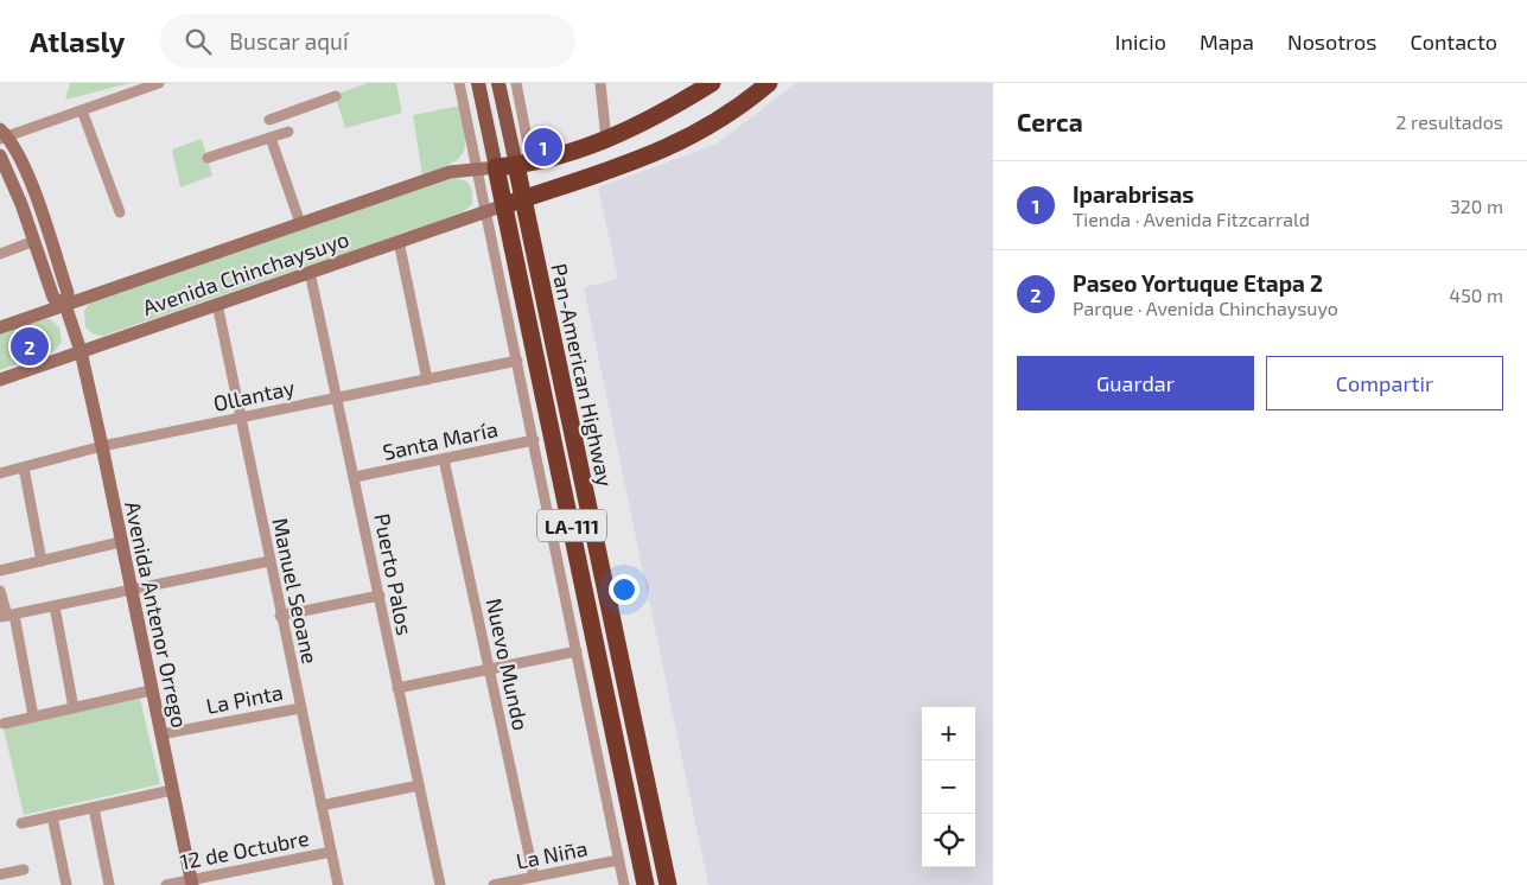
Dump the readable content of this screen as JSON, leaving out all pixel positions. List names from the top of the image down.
{
  "streets": {
    "highway": ["Pan-American Highway", "LA-111"],
    "street": [
      "Avenida Chinchaysuyo",
      "Ollantay",
      "Santa María",
      "Puerto Palos",
      "Manuel Seoane",
      "Avenida Antenor Orrego",
      "Nuevo Mundo",
      "La Pinta",
      "12 de Octubre",
      "La Niña"
    ]
  },
  "crossings": [
    ["Avenida Chinchaysuyo", "Pan-American Highway"],
    ["Avenida Chinchaysuyo", "Puerto Palos"],
    ["Avenida Chinchaysuyo", "Manuel Seoane"],
    ["Avenida Chinchaysuyo", "Avenida Antenor Orrego"],
    ["Ollantay", "Puerto Palos"],
    ["Ollantay", "Manuel Seoane"],
    ["Ollantay", "Avenida Antenor Orrego"],
    ["Santa María", "Puerto Palos"],
    ["Santa María", "Nuevo Mundo"],
    ["Puerto Palos", "12 de Octubre"],
    ["Manuel Seoane", "La Pinta"],
    ["Manuel Seoane", "12 de Octubre"],
    ["Avenida Antenor Orrego", "La Pinta"],
    ["Avenida Antenor Orrego", "12 de Octubre"],
    ["Nuevo Mundo", "La Niña"]
  ],
  "page": {
    "header": "Atlasly",
    "search": "Buscar aquí",
    "nav": [
      "Inicio",
      "Mapa",
      "Nosotros",
      "Contacto"
    ],
    "heading": ["Cerca", "2 resultados"],
    "pins": ["1", "2"],
    "list": [
      {
        "mark": "1",
        "name": "Iparabrisas",
        "note": "Tienda · Avenida Fitzcarrald",
        "value": "320 m"
      },
      {
        "mark": "2",
        "name": "Paseo Yortuque Etapa 2",
        "note": "Parque · Avenida Chinchaysuyo",
        "value": "450 m"
      }
    ],
    "buttons": ["Guardar", "Compartir"],
    "map_buttons": ["+", "−"]
  }
}
